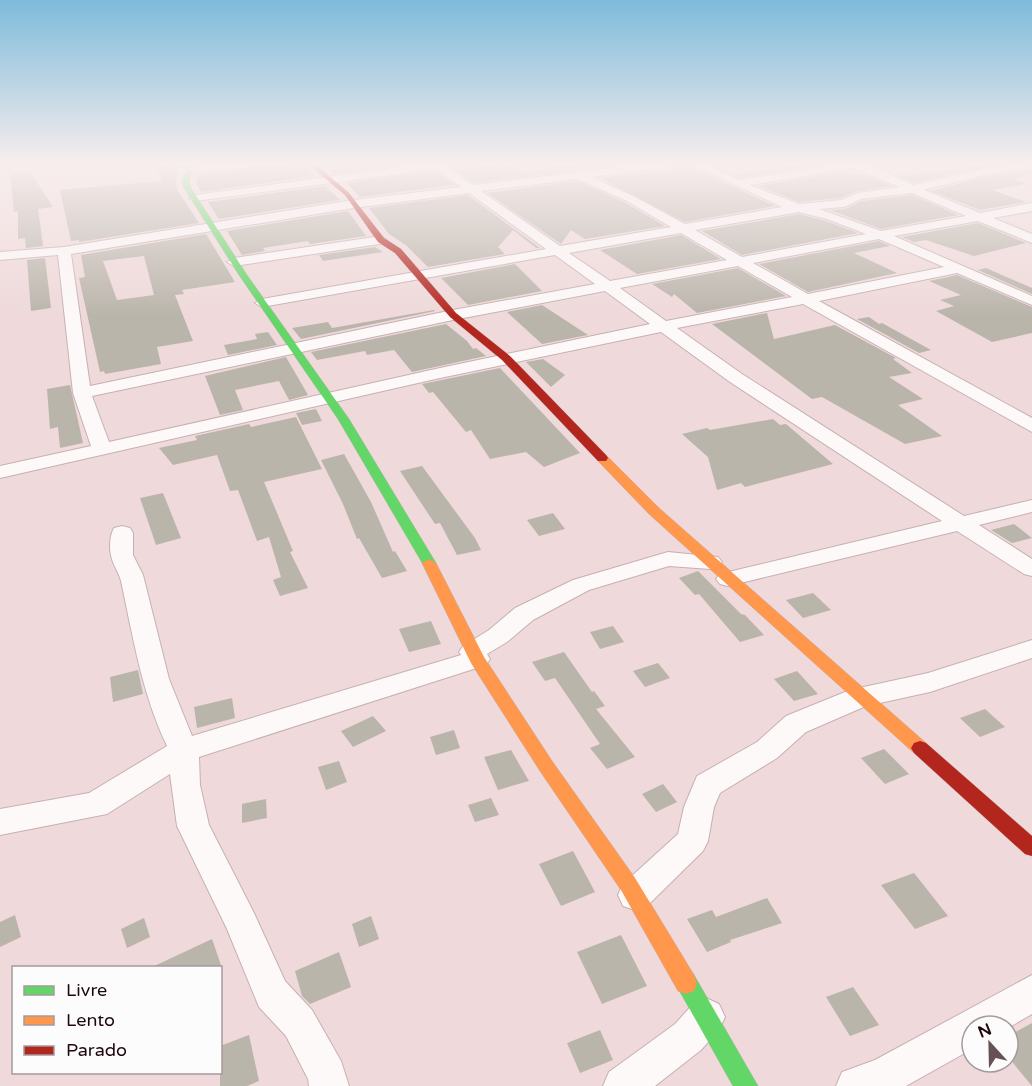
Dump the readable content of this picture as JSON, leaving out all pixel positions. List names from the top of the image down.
{
  "legend": ["Livre", "Lento", "Parado"],
  "north": "top"
}
